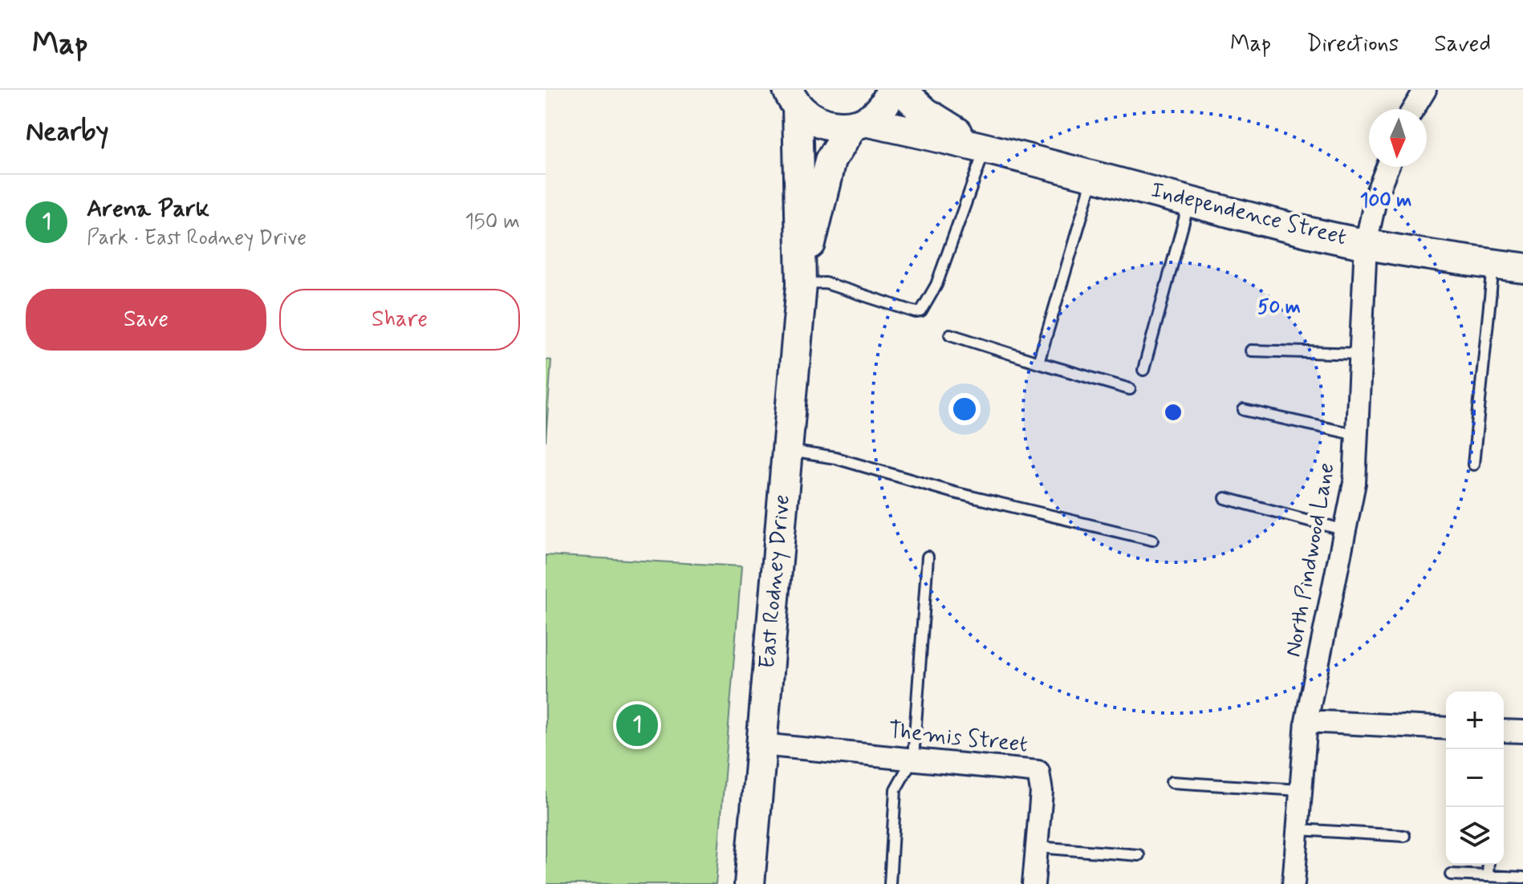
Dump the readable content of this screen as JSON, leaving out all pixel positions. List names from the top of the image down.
{
  "streets": {
    "street": [
      "Independence Street",
      "North Pindwood Lane",
      "East Rodney Drive",
      "Themis Street"
    ]
  },
  "crossings": [
    ["Independence Street", "North Pindwood Lane"],
    ["Independence Street", "East Rodney Drive"],
    ["East Rodney Drive", "Themis Street"]
  ],
  "north": "bottom",
  "page": {
    "header": "Map",
    "nav": ["Map", "Directions", "Saved"],
    "heading": "Nearby",
    "list": [
      {
        "mark": "1",
        "name": "Arena Park",
        "note": "Park · East Rodney Drive",
        "value": "150 m"
      }
    ],
    "buttons": ["Save", "Share"],
    "map_buttons": ["+", "−"],
    "pins": "1"
  },
  "rings": ["100 m", "50 m"]
}
